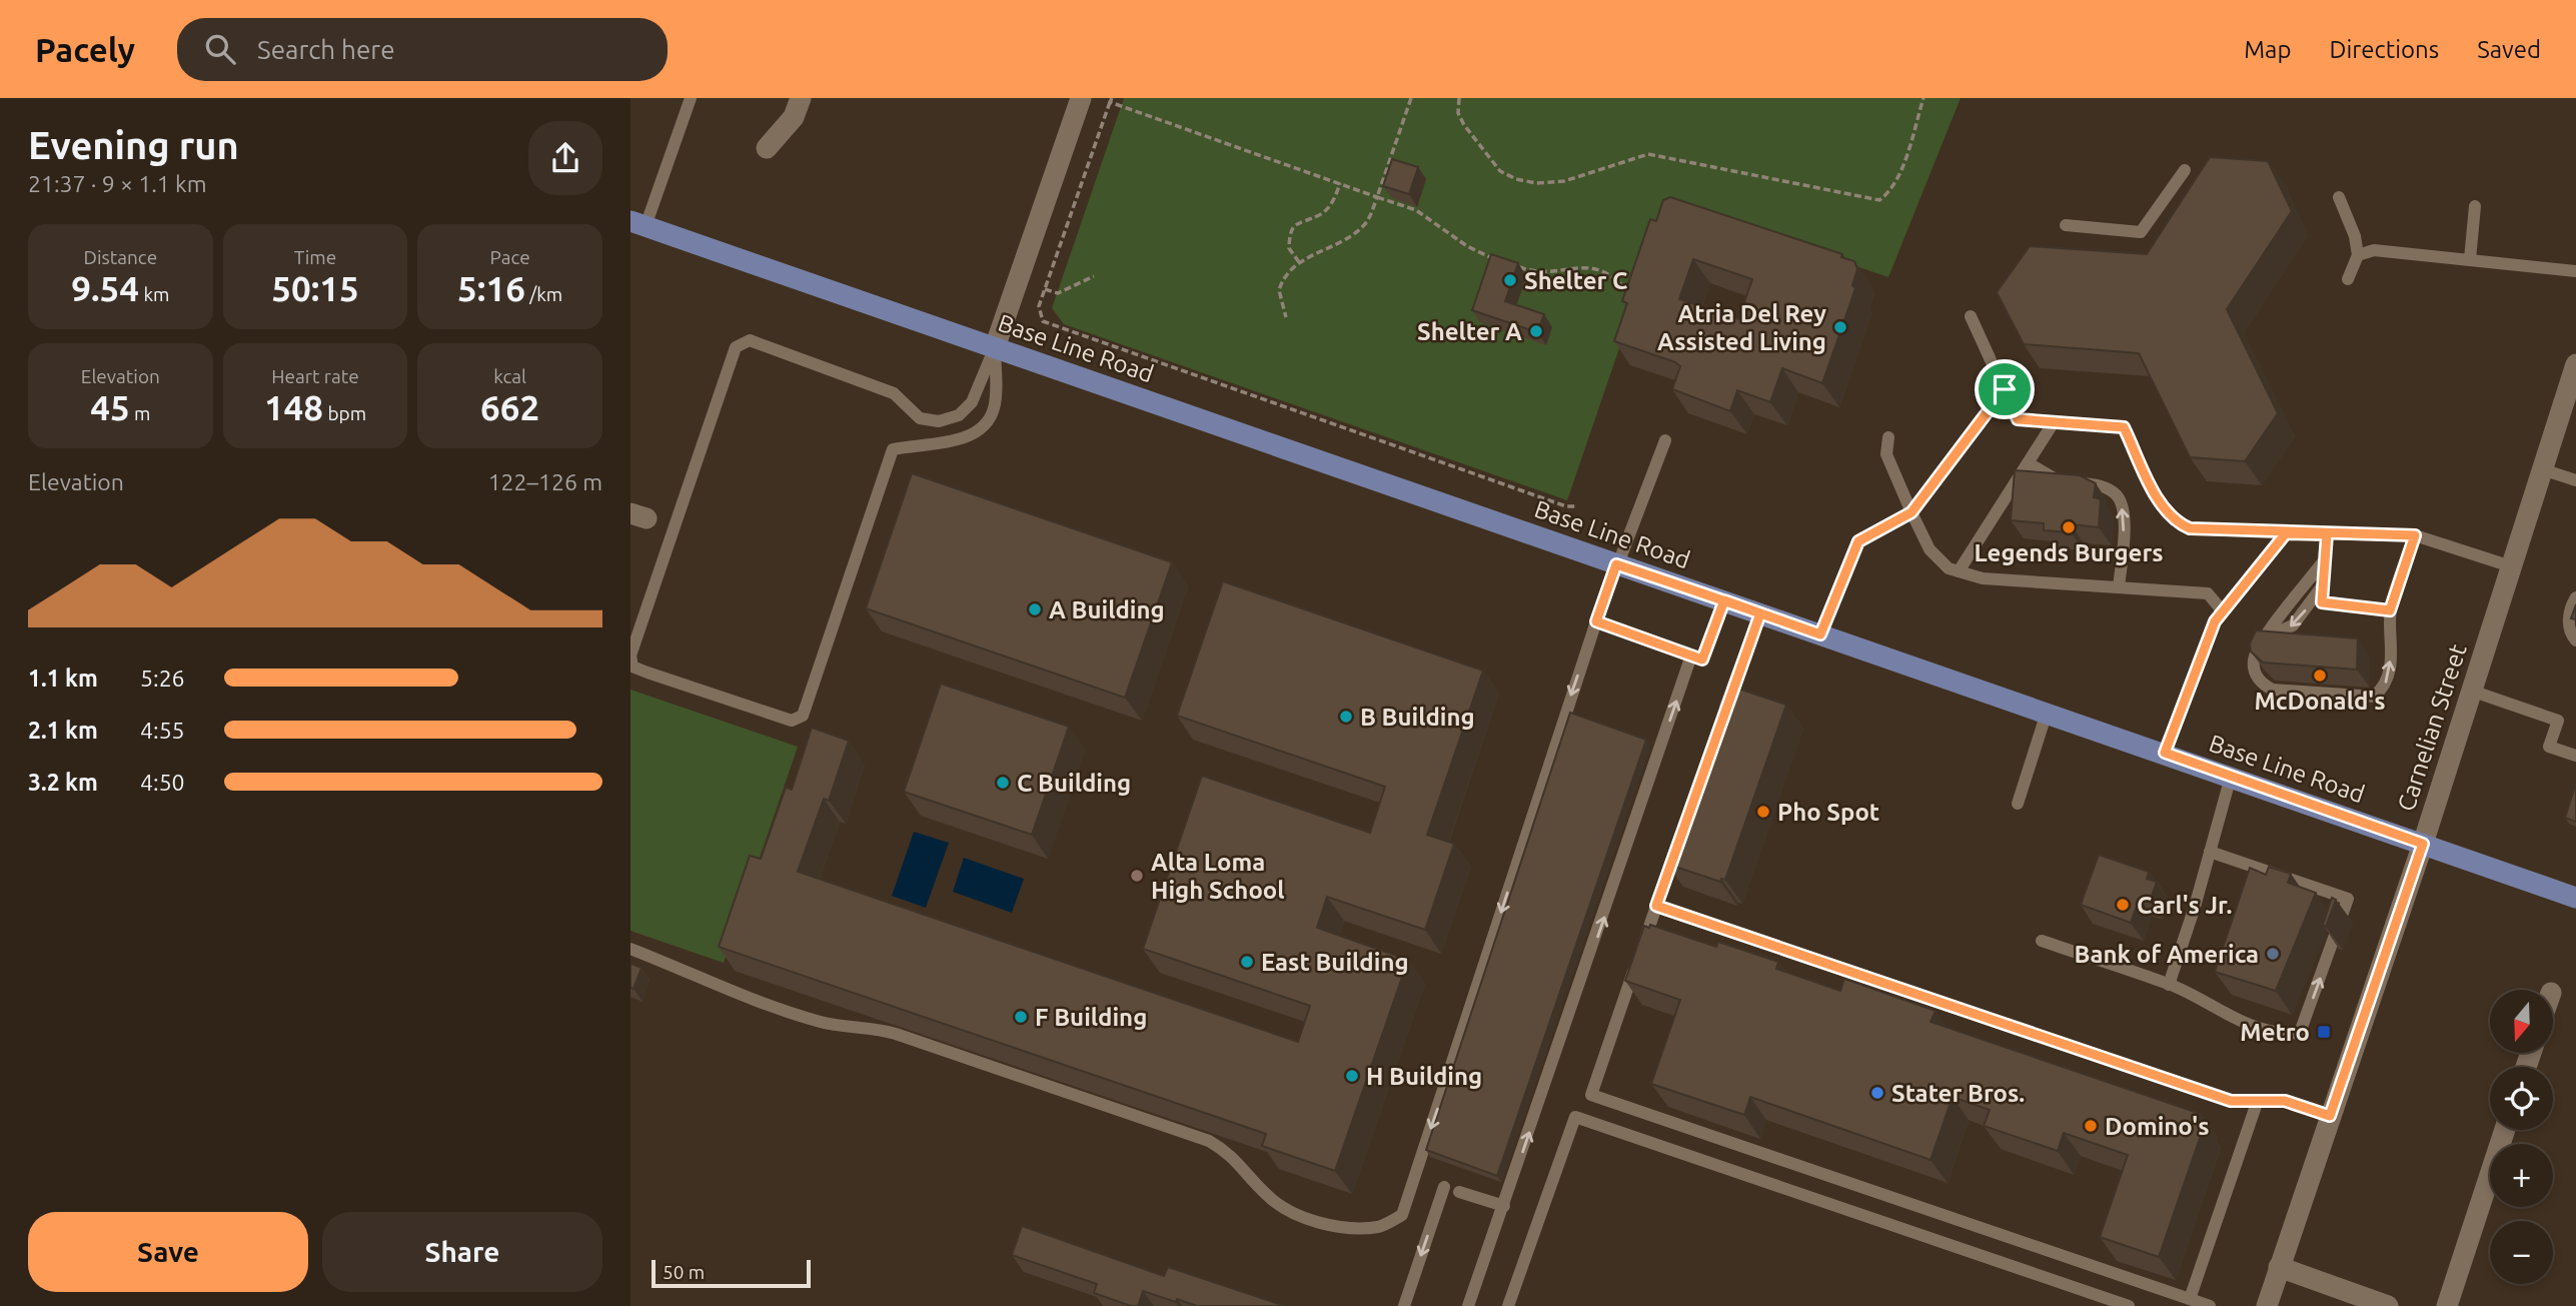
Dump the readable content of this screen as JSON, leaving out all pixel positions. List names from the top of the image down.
{
  "streets": {
    "main road": ["Base Line Road", "Carnelian Street"]
  },
  "crossings": [
    ["Base Line Road", "Carnelian Street"]
  ],
  "places": {
    "other": [
      "Shelter C",
      "Atria Del Rey Assisted Living",
      "Shelter A",
      "Legends Burgers",
      "A Building",
      "McDonald's",
      "B Building",
      "C Building",
      "Pho Spot",
      "Alta Loma High School",
      "Carl's Jr.",
      "Bank of America",
      "East Building",
      "F Building",
      "H Building",
      "Stater Bros.",
      "Domino's"
    ],
    "transit": ["Metro"]
  },
  "scale_bar": "50 m",
  "north": "bottom",
  "page": {
    "header": "Pacely",
    "search": "Search here",
    "nav": ["Map", "Directions", "Saved"],
    "heading": ["Evening run", "21:37 · 9 × 1.1 km"],
    "stats": [
      ["Distance", "9.54 km"],
      ["Time", "50:15"],
      ["Pace", "5:16 /km"],
      ["Elevation", "45 m"],
      ["Heart rate", "148 bpm"],
      ["kcal", "662"]
    ],
    "chart": ["Elevation", "122–126 m"],
    "list": [
      {
        "name": "1.1 km",
        "note": "5:26"
      },
      {
        "name": "2.1 km",
        "note": "4:55"
      },
      {
        "name": "3.2 km",
        "note": "4:50"
      }
    ],
    "map_buttons": ["+", "−"],
    "buttons": ["Save", "Share"],
    "scale": "50 m"
  }
}
